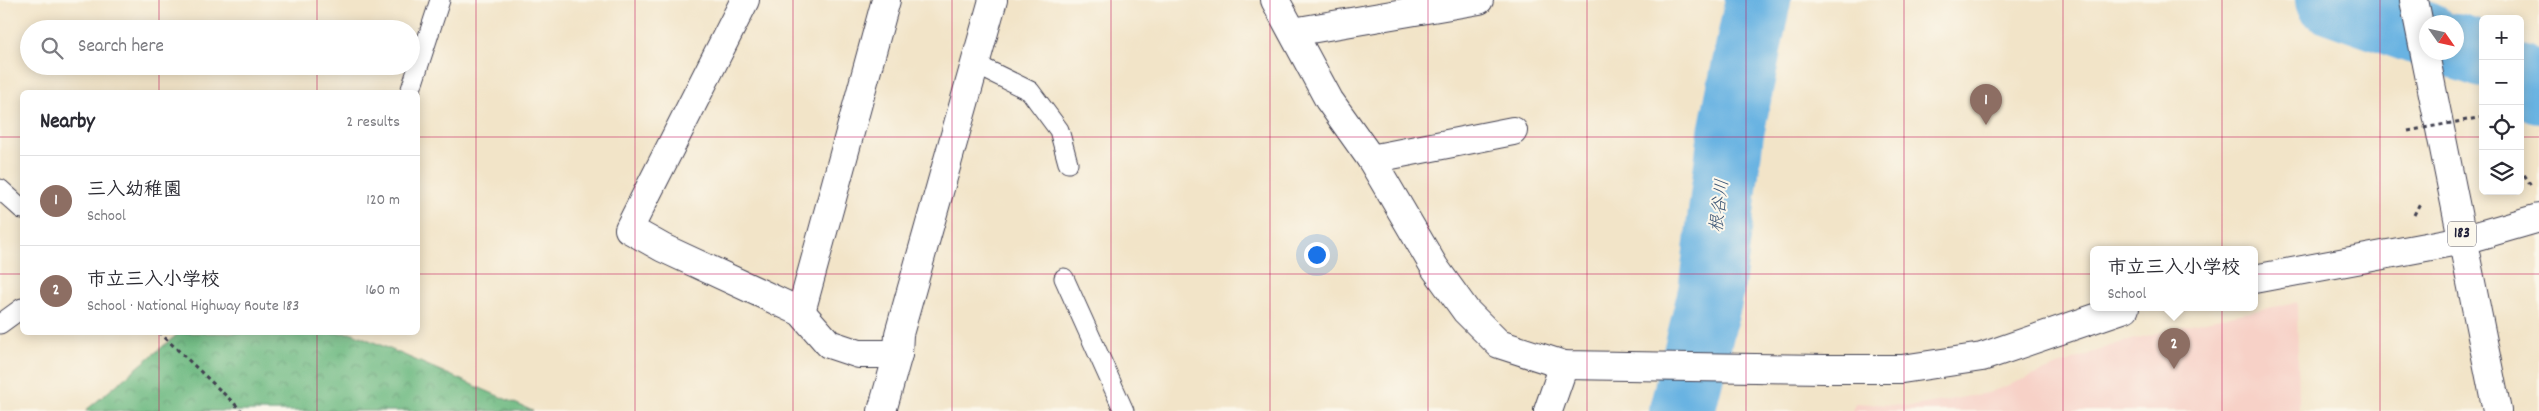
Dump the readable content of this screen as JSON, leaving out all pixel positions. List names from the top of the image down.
{
  "streets": {
    "main road": ["183"]
  },
  "water": ["根谷川"],
  "north": "bottom right",
  "page": {
    "map_buttons": ["+", "−"],
    "search": "Search here",
    "pins": ["1", "2"],
    "heading": ["Nearby", "2 results"],
    "list": [
      {
        "mark": "1",
        "name": "三入幼稚園",
        "note": "School",
        "value": "120 m"
      },
      {
        "mark": "2",
        "name": "市立三入小学校",
        "note": "School · National Highway Route 183",
        "value": "160 m"
      }
    ],
    "popup": ["市立三入小学校", "School"]
  }
}
